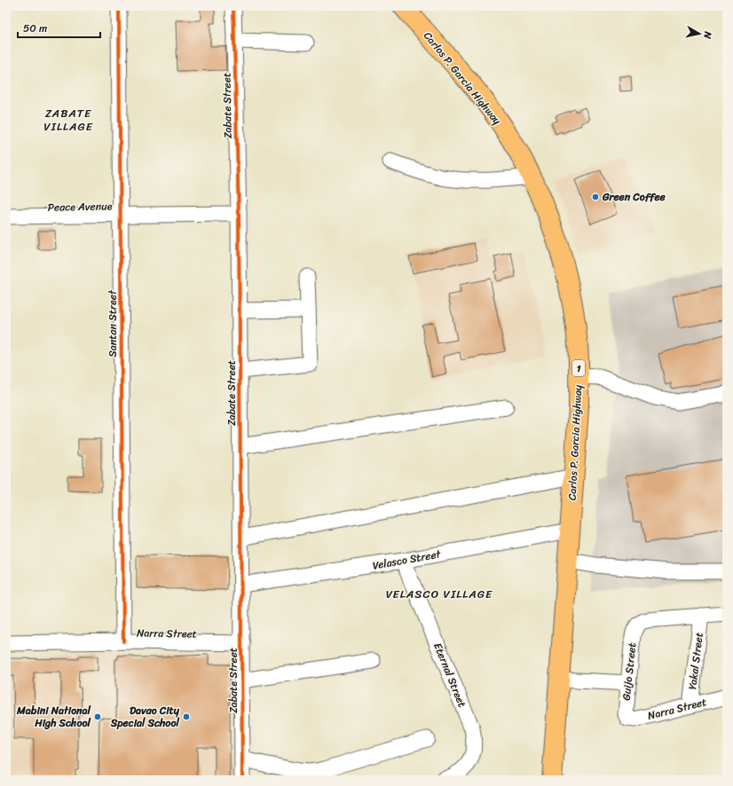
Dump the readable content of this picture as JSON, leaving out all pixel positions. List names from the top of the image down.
{
  "streets": {
    "highway": ["Carlos P. Garcia Highway", "1"],
    "street": [
      "Zabate Street",
      "Peace Avenue",
      "Santan Street",
      "Velasco Street",
      "Narra Street",
      "Yakal Street",
      "Guijo Street",
      "Eternal Street"
    ]
  },
  "crossings": [
    ["Carlos P. Garcia Highway", "Velasco Street"],
    ["Zabate Street", "Peace Avenue"],
    ["Zabate Street", "Velasco Street"],
    ["Zabate Street", "Narra Street"],
    ["Peace Avenue", "Santan Street"],
    ["Santan Street", "Narra Street"],
    ["Velasco Street", "Eternal Street"],
    ["Narra Street", "Yakal Street"],
    ["Narra Street", "Guijo Street"],
    ["Yakal Street", "Guijo Street"]
  ],
  "districts": ["ZABATE VILLAGE", "VELASCO VILLAGE"],
  "places": ["Green Coffee", "Mabini National High School", "Davao City Special School"],
  "scale_bar": "50 m",
  "north": "right"
}
